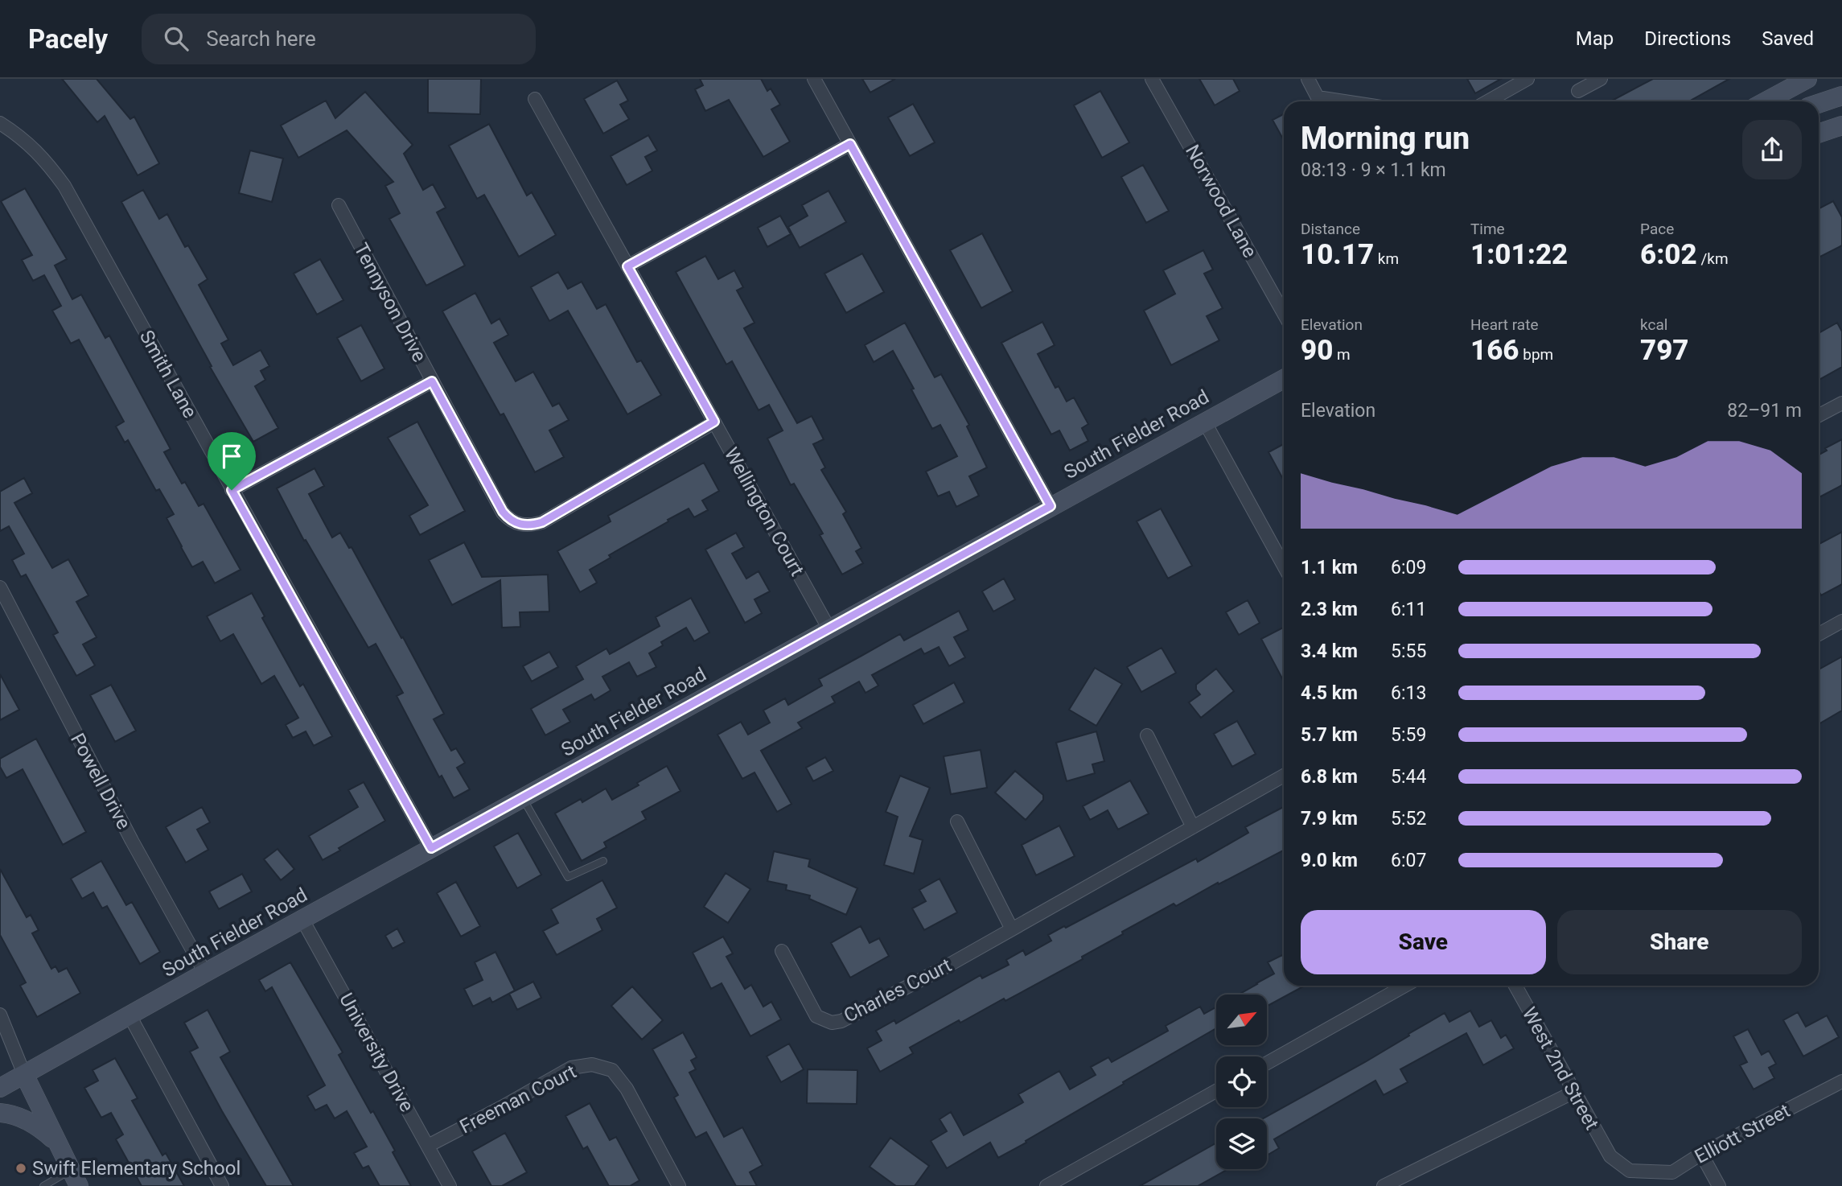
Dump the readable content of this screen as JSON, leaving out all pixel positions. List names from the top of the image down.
{
  "streets": {
    "main road": ["South Fielder Road"],
    "street": [
      "Norwood Lane",
      "Tennyson Drive",
      "Smith Lane",
      "Wellington Court",
      "Powell Drive",
      "Charles Court",
      "University Drive",
      "West 2nd Street",
      "Freeman Court",
      "Elliott Street"
    ]
  },
  "crossings": [
    ["Tennyson Drive", "Wellington Court"],
    ["Smith Lane", "South Fielder Road"],
    ["South Fielder Road", "Wellington Court"],
    ["South Fielder Road", "Powell Drive"],
    ["South Fielder Road", "University Drive"],
    ["University Drive", "Freeman Court"],
    ["West 2nd Street", "Elliott Street"]
  ],
  "places": ["Swift Elementary School"],
  "north": "top right",
  "page": {
    "header": "Pacely",
    "search": "Search here",
    "nav": ["Map", "Directions", "Saved"],
    "heading": ["Morning run", "08:13 · 9 × 1.1 km"],
    "stats": [
      ["Distance", "10.17 km"],
      ["Time", "1:01:22"],
      ["Pace", "6:02 /km"],
      ["Elevation", "90 m"],
      ["Heart rate", "166 bpm"],
      ["kcal", "797"]
    ],
    "chart": ["Elevation", "82–91 m"],
    "list": [
      {
        "name": "1.1 km",
        "note": "6:09"
      },
      {
        "name": "2.3 km",
        "note": "6:11"
      },
      {
        "name": "3.4 km",
        "note": "5:55"
      },
      {
        "name": "4.5 km",
        "note": "6:13"
      },
      {
        "name": "5.7 km",
        "note": "5:59"
      },
      {
        "name": "6.8 km",
        "note": "5:44"
      },
      {
        "name": "7.9 km",
        "note": "5:52"
      },
      {
        "name": "9.0 km",
        "note": "6:07"
      }
    ],
    "buttons": ["Save", "Share"]
  }
}
